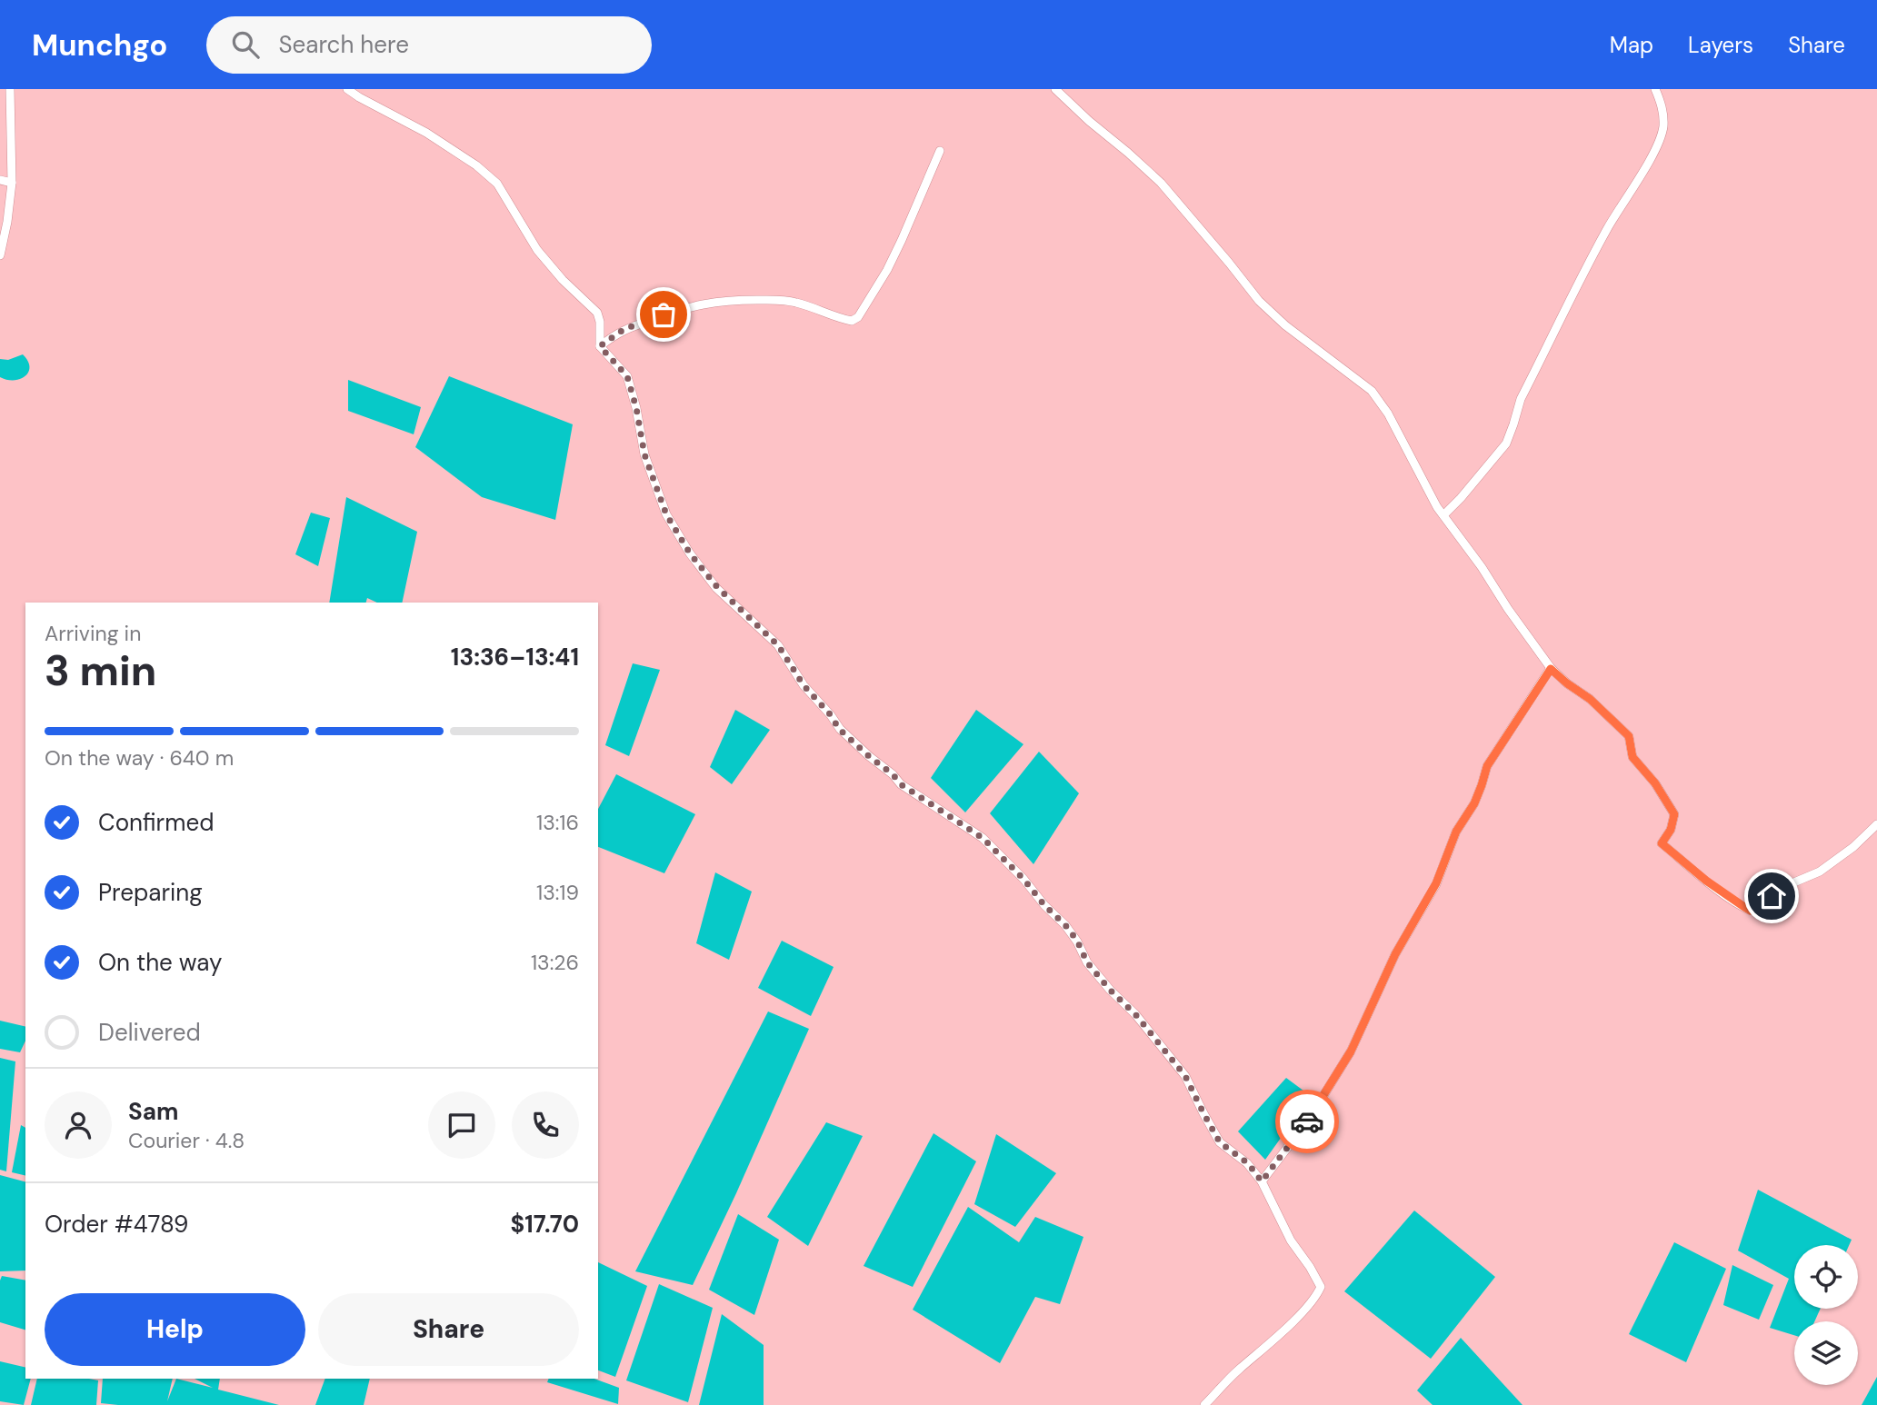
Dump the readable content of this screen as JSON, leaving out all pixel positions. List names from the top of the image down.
{
  "page": {
    "header": "Munchgo",
    "search": "Search here",
    "nav": ["Map", "Layers", "Share"],
    "heading": ["3 min", "Arriving in", "13:36–13:41"],
    "panel": [
      "Sam",
      "Courier · 4.8",
      "Order #4789",
      "$17.70"
    ],
    "bar": "On the way · 640 m",
    "list": [
      ["Confirmed", "13:16"],
      ["Preparing", "13:19"],
      ["On the way", "13:26"],
      "Delivered"
    ],
    "buttons": ["Help", "Share"]
  }
}
